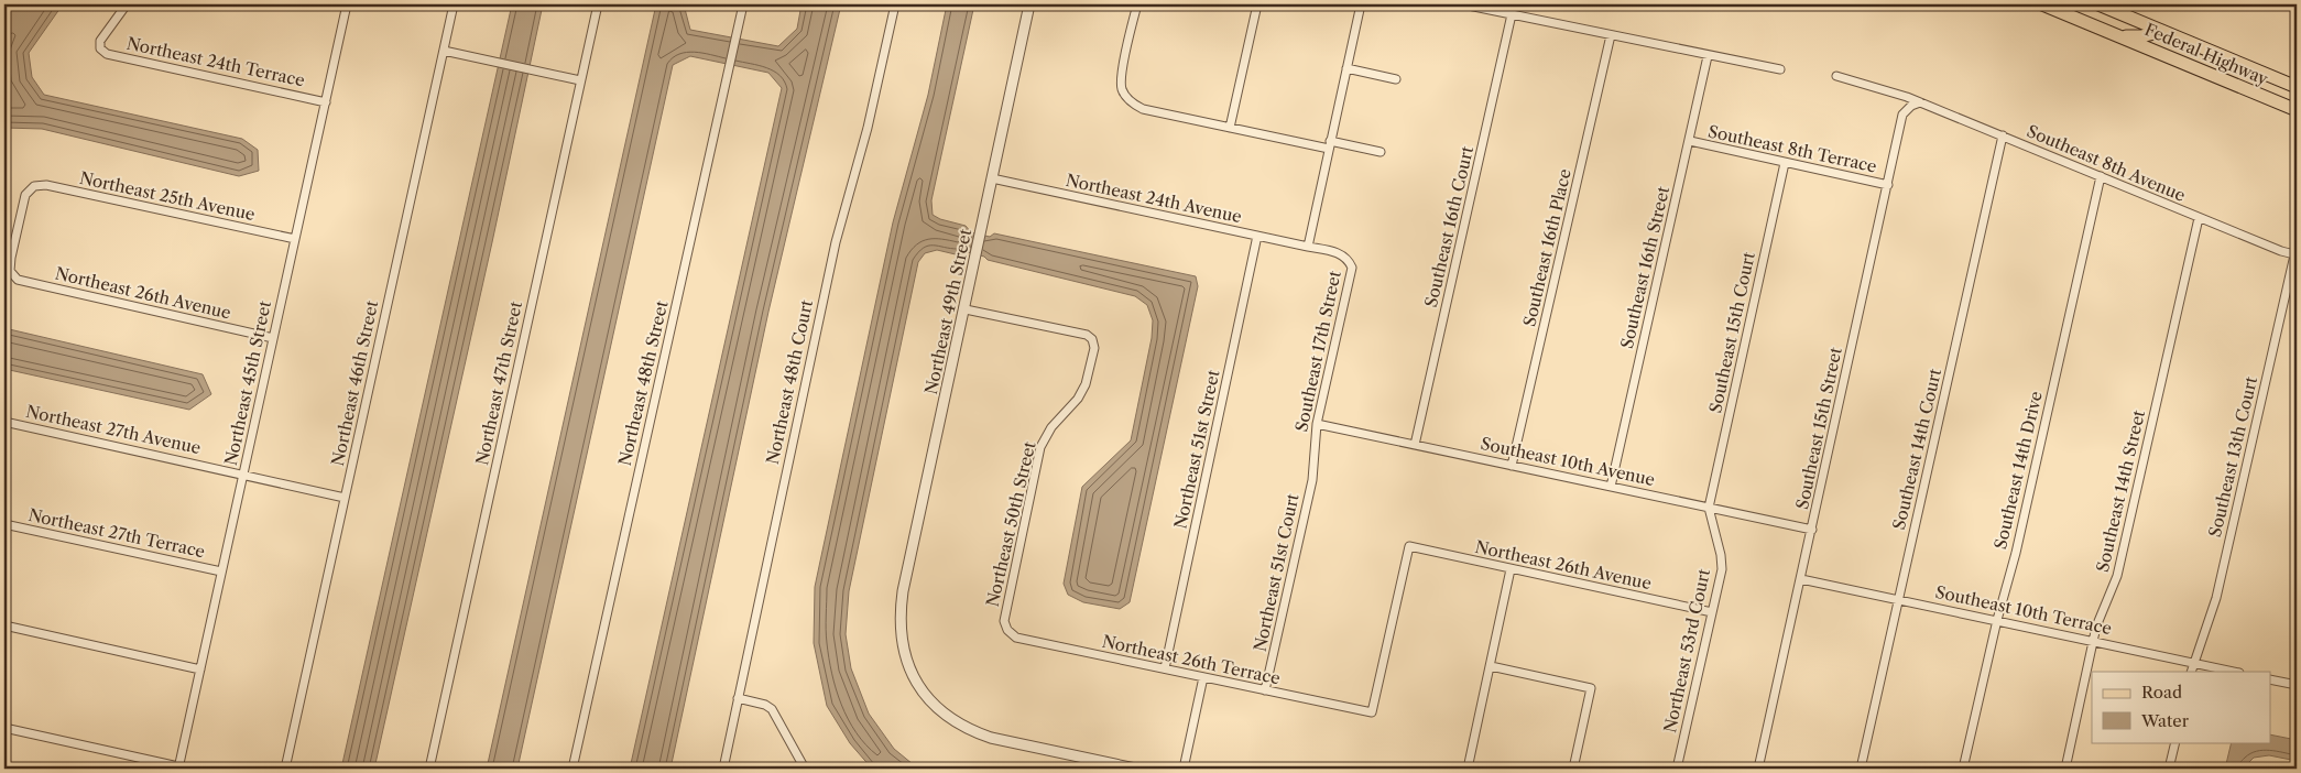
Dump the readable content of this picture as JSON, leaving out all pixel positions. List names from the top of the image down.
{
  "streets": {
    "main road": ["Federal Highway"],
    "street": [
      "Northeast 24th Terrace",
      "Southeast 8th Terrace",
      "Southeast 8th Avenue",
      "Northeast 25th Avenue",
      "Northeast 24th Avenue",
      "Southeast 16th Court",
      "Southeast 16th Place",
      "Southeast 16th Street",
      "Northeast 26th Avenue",
      "Northeast 49th Street",
      "Southeast 15th Court",
      "Southeast 17th Street",
      "Northeast 48th Court",
      "Northeast 45th Street",
      "Northeast 46th Street",
      "Northeast 47th Street",
      "Northeast 48th Street",
      "Southeast 15th Street",
      "Northeast 27th Avenue",
      "Northeast 51st Street",
      "Southeast 14th Court",
      "Southeast 13th Court",
      "Southeast 10th Avenue",
      "Southeast 14th Drive",
      "Southeast 14th Street",
      "Northeast 50th Street",
      "Northeast 27th Terrace",
      "Northeast 51st Court",
      "Southeast 10th Terrace",
      "Northeast 53rd Court",
      "Northeast 26th Terrace"
    ]
  },
  "crossings": [
    ["Northeast 24th Terrace", "Northeast 45th Street"],
    ["Southeast 8th Terrace", "Southeast 16th Street"],
    ["Southeast 8th Terrace", "Southeast 15th Court"],
    ["Southeast 8th Terrace", "Southeast 15th Street"],
    ["Southeast 8th Avenue", "Southeast 15th Street"],
    ["Southeast 8th Avenue", "Southeast 14th Court"],
    ["Southeast 8th Avenue", "Southeast 13th Court"],
    ["Southeast 8th Avenue", "Southeast 14th Drive"],
    ["Southeast 8th Avenue", "Southeast 14th Street"],
    ["Northeast 25th Avenue", "Northeast 26th Avenue"],
    ["Northeast 25th Avenue", "Northeast 45th Street"],
    ["Northeast 24th Avenue", "Northeast 49th Street"],
    ["Northeast 24th Avenue", "Southeast 17th Street"],
    ["Northeast 24th Avenue", "Northeast 51st Street"],
    ["Southeast 16th Court", "Southeast 10th Avenue"],
    ["Southeast 16th Place", "Southeast 10th Avenue"],
    ["Southeast 16th Street", "Southeast 10th Avenue"],
    ["Northeast 26th Avenue", "Northeast 45th Street"],
    ["Northeast 26th Avenue", "Northeast 53rd Court"],
    ["Northeast 26th Avenue", "Northeast 26th Terrace"],
    ["Northeast 49th Street", "Northeast 50th Street"],
    ["Southeast 15th Court", "Southeast 10th Avenue"],
    ["Southeast 15th Court", "Northeast 53rd Court"],
    ["Southeast 17th Street", "Southeast 10th Avenue"],
    ["Southeast 17th Street", "Northeast 51st Court"],
    ["Northeast 45th Street", "Northeast 27th Avenue"],
    ["Northeast 45th Street", "Northeast 27th Terrace"],
    ["Northeast 46th Street", "Northeast 27th Avenue"],
    ["Southeast 15th Street", "Southeast 10th Avenue"],
    ["Southeast 15th Street", "Southeast 10th Terrace"],
    ["Northeast 51st Street", "Northeast 26th Terrace"],
    ["Southeast 14th Court", "Southeast 10th Terrace"],
    ["Southeast 13th Court", "Southeast 10th Terrace"],
    ["Southeast 10th Avenue", "Northeast 53rd Court"],
    ["Southeast 14th Drive", "Southeast 10th Terrace"],
    ["Southeast 14th Street", "Southeast 10th Terrace"],
    ["Northeast 50th Street", "Northeast 26th Terrace"],
    ["Northeast 51st Court", "Northeast 26th Terrace"]
  ],
  "legend": ["Road", "Water"]
}
